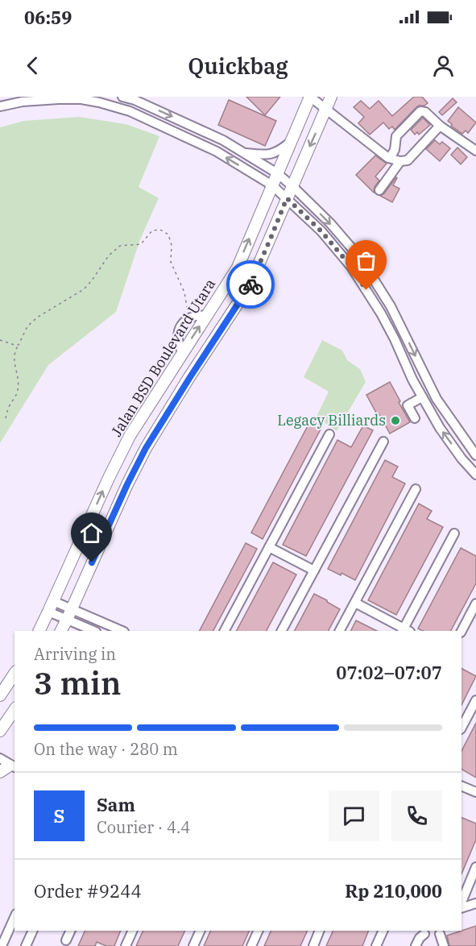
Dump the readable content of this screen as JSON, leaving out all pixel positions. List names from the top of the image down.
{
  "streets": {
    "main road": ["Jalan BSD Boulevard Utara"]
  },
  "places": ["Legacy Billiards"],
  "page": {
    "status": "06:59",
    "header": "Quickbag",
    "heading": ["3 min", "Arriving in", "07:02–07:07"],
    "panel": [
      "Sam",
      "Courier · 4.4",
      "Order #9244",
      "Rp 210,000"
    ],
    "bar": "On the way · 280 m",
    "round": "S"
  }
}
